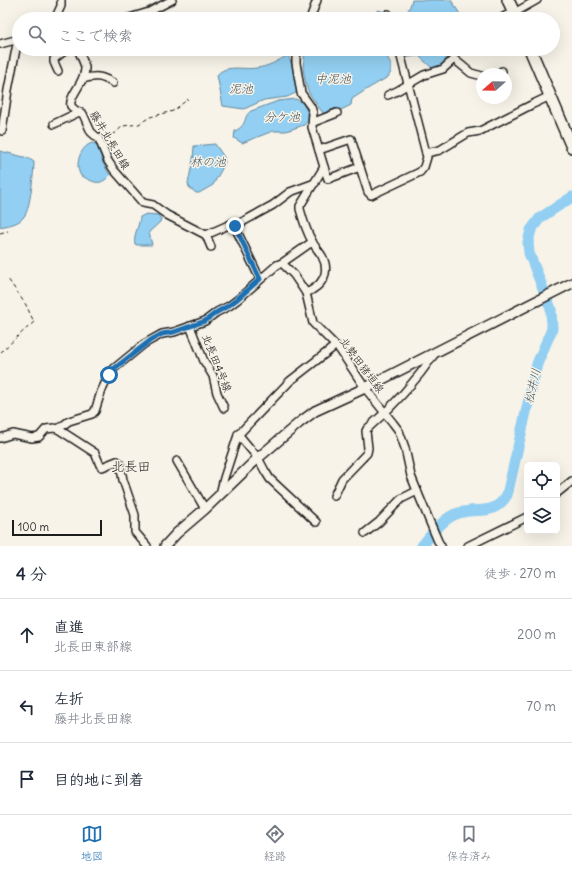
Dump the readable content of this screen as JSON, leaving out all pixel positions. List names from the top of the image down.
{
  "streets": {
    "street": ["藤井北長田線", "北長田4号線", "北勢田猪垣線"]
  },
  "districts": ["北長田"],
  "water": [
    "中泥池",
    "泥池",
    "分ケ池",
    "林の池",
    "松井川"
  ],
  "scale_bar": "100 m",
  "north": "left",
  "page": {
    "search": "ここで検索",
    "scale": "100 m",
    "heading": ["4 分", "徒歩 · 270 m"],
    "list": [
      ["直進", "北長田東部線", "200 m"],
      ["左折", "藤井北長田線", "70 m"],
      "目的地に到着"
    ],
    "nav": ["地図", "経路", "保存済み"]
  }
}
